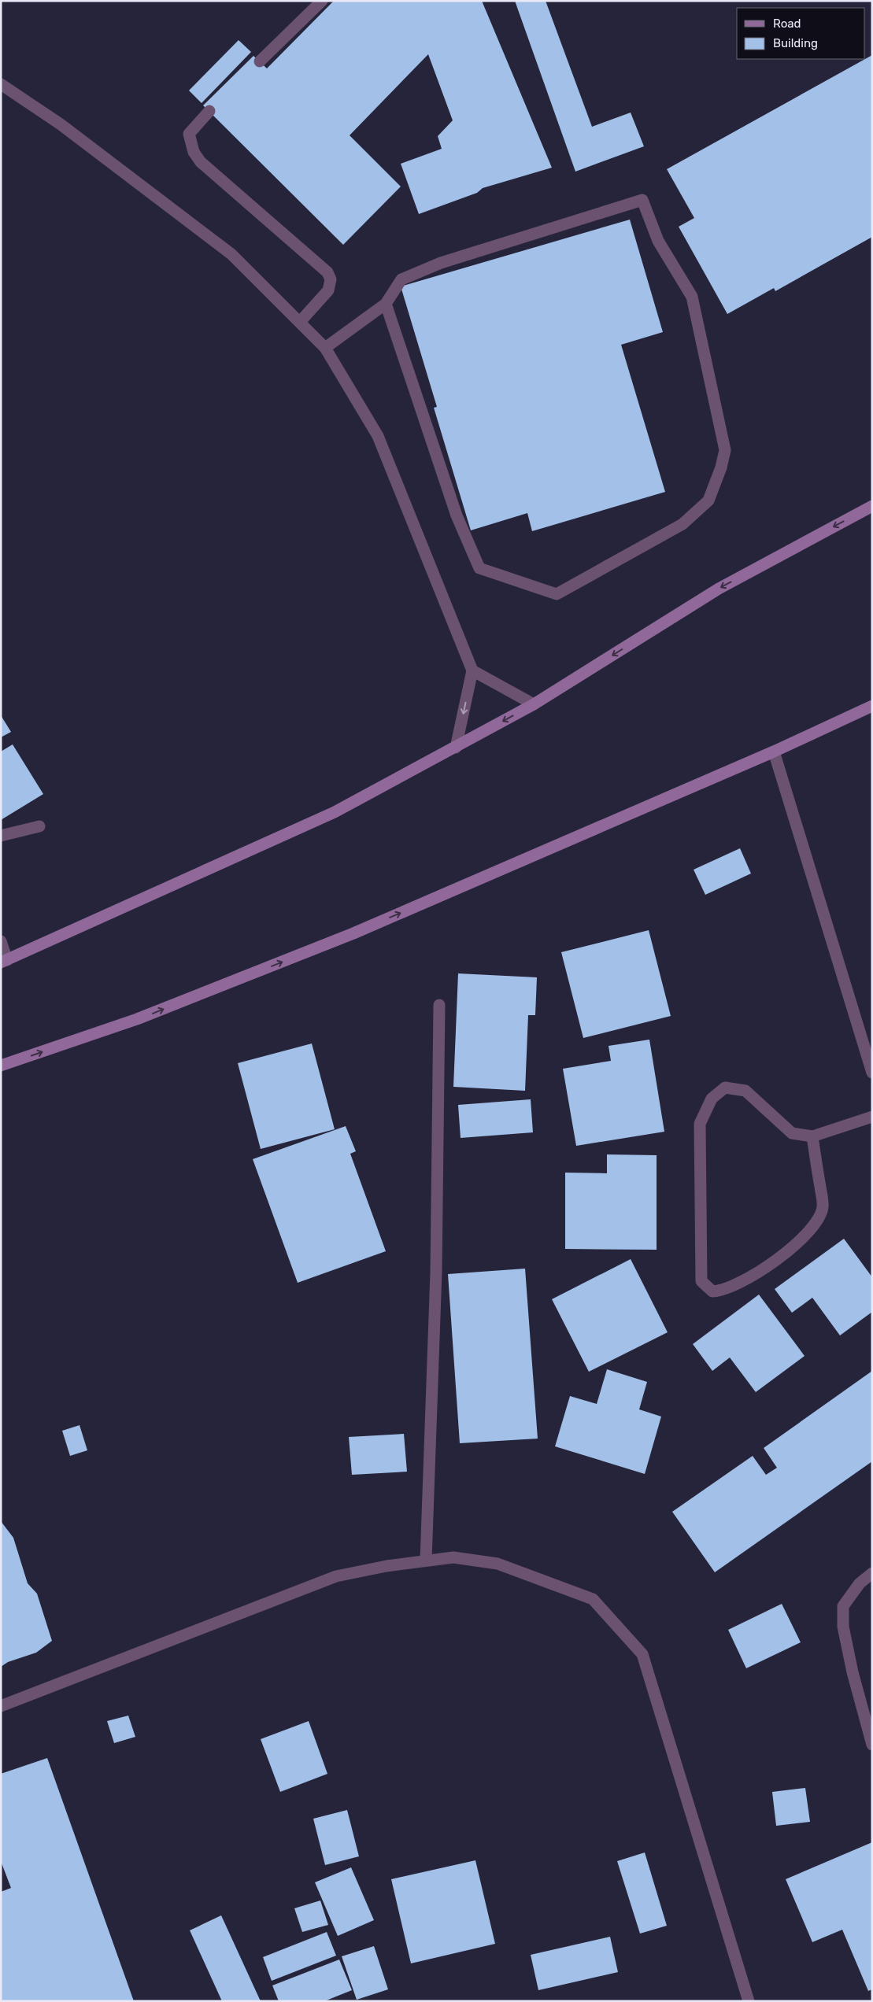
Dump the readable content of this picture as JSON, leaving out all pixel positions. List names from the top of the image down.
{
  "legend": ["Road", "Building"]
}
